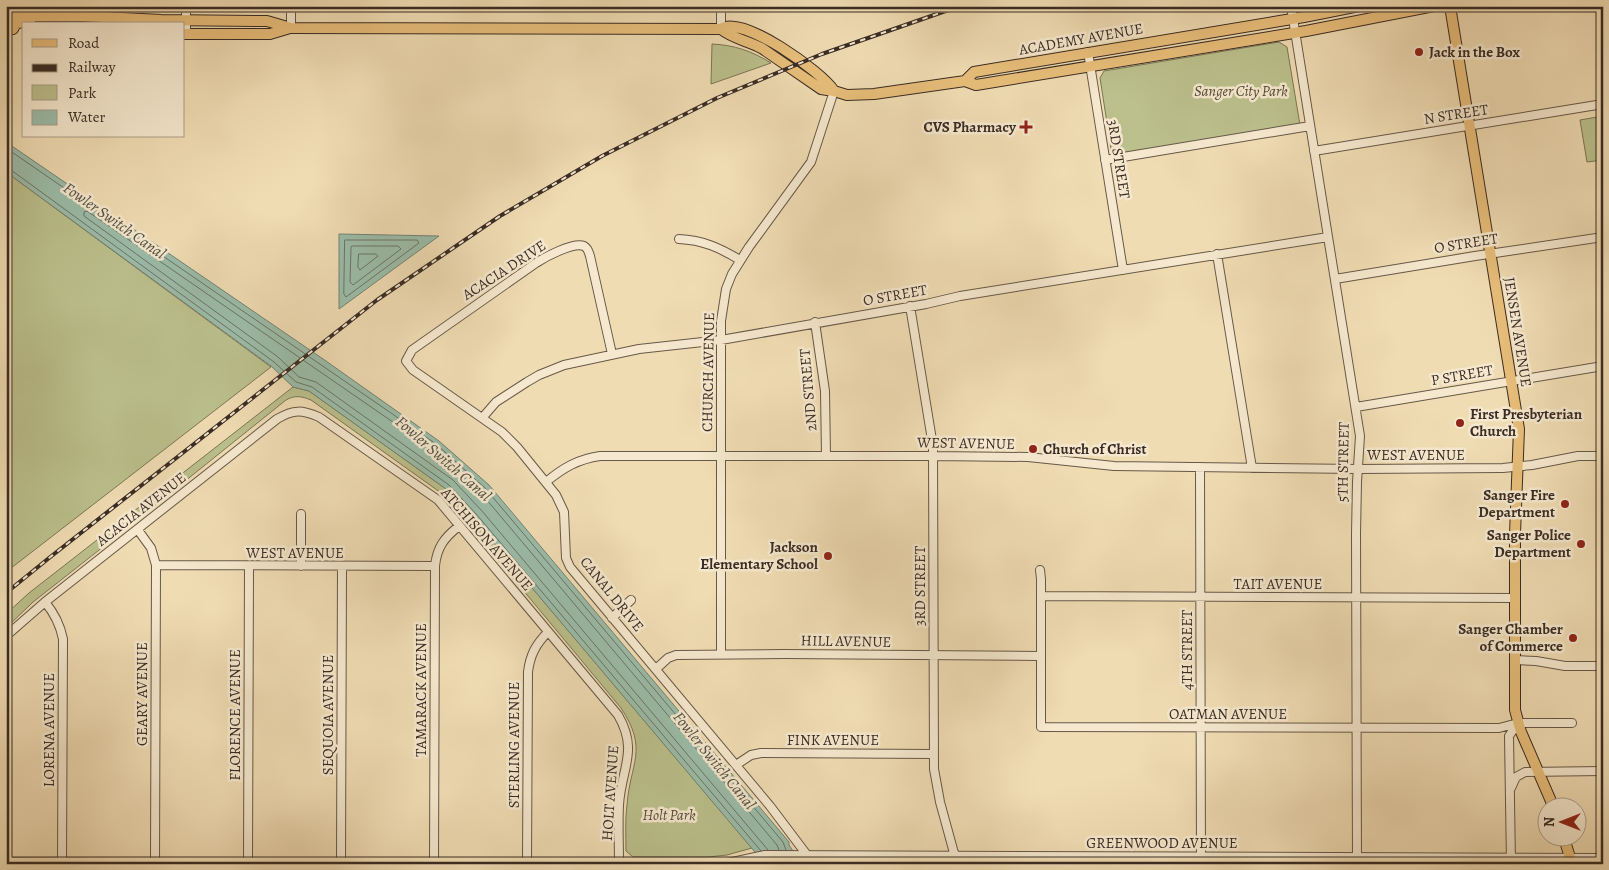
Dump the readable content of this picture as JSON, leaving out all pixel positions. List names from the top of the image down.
{
  "streets": {
    "main road": ["ACADEMY AVENUE", "JENSEN AVENUE"],
    "street": [
      "N STREET",
      "3RD STREET",
      "O STREET",
      "ACACIA DRIVE",
      "CHURCH AVENUE",
      "P STREET",
      "2ND STREET",
      "WEST AVENUE",
      "5TH STREET",
      "ACACIA AVENUE",
      "ATCHISON AVENUE",
      "TAIT AVENUE",
      "CANAL DRIVE",
      "HILL AVENUE",
      "4TH STREET",
      "TAMARACK AVENUE",
      "GEARY AVENUE",
      "OATMAN AVENUE",
      "FLORENCE AVENUE",
      "SEQUOIA AVENUE",
      "LORENA AVENUE",
      "FINK AVENUE",
      "STERLING AVENUE",
      "HOLT AVENUE",
      "GREENWOOD AVENUE"
    ]
  },
  "crossings": [
    ["ACADEMY AVENUE", "3RD STREET"],
    ["ACADEMY AVENUE", "CHURCH AVENUE"],
    ["ACADEMY AVENUE", "5TH STREET"],
    ["N STREET", "JENSEN AVENUE"],
    ["N STREET", "5TH STREET"],
    ["3RD STREET", "O STREET"],
    ["3RD STREET", "WEST AVENUE"],
    ["3RD STREET", "HILL AVENUE"],
    ["3RD STREET", "FINK AVENUE"],
    ["3RD STREET", "GREENWOOD AVENUE"],
    ["O STREET", "ACACIA DRIVE"],
    ["O STREET", "JENSEN AVENUE"],
    ["O STREET", "CHURCH AVENUE"],
    ["O STREET", "2ND STREET"],
    ["O STREET", "5TH STREET"],
    ["O STREET", "CANAL DRIVE"],
    ["ACACIA DRIVE", "CANAL DRIVE"],
    ["JENSEN AVENUE", "P STREET"],
    ["JENSEN AVENUE", "WEST AVENUE"],
    ["JENSEN AVENUE", "TAIT AVENUE"],
    ["JENSEN AVENUE", "OATMAN AVENUE"],
    ["CHURCH AVENUE", "WEST AVENUE"],
    ["CHURCH AVENUE", "HILL AVENUE"],
    ["P STREET", "5TH STREET"],
    ["2ND STREET", "WEST AVENUE"],
    ["WEST AVENUE", "5TH STREET"],
    ["WEST AVENUE", "CANAL DRIVE"],
    ["WEST AVENUE", "4TH STREET"],
    ["WEST AVENUE", "TAMARACK AVENUE"],
    ["WEST AVENUE", "GEARY AVENUE"],
    ["WEST AVENUE", "FLORENCE AVENUE"],
    ["WEST AVENUE", "SEQUOIA AVENUE"],
    ["5TH STREET", "TAIT AVENUE"],
    ["5TH STREET", "OATMAN AVENUE"],
    ["5TH STREET", "GREENWOOD AVENUE"],
    ["ACACIA AVENUE", "ATCHISON AVENUE"],
    ["ACACIA AVENUE", "GEARY AVENUE"],
    ["ACACIA AVENUE", "LORENA AVENUE"],
    ["ATCHISON AVENUE", "TAMARACK AVENUE"],
    ["ATCHISON AVENUE", "STERLING AVENUE"],
    ["ATCHISON AVENUE", "HOLT AVENUE"],
    ["TAIT AVENUE", "4TH STREET"],
    ["TAIT AVENUE", "OATMAN AVENUE"],
    ["CANAL DRIVE", "HILL AVENUE"],
    ["CANAL DRIVE", "FINK AVENUE"],
    ["CANAL DRIVE", "GREENWOOD AVENUE"],
    ["HILL AVENUE", "OATMAN AVENUE"],
    ["4TH STREET", "OATMAN AVENUE"],
    ["4TH STREET", "GREENWOOD AVENUE"]
  ],
  "water": ["Fowler Switch Canal"],
  "parks": ["Sanger City Park", "Holt Park"],
  "places": {
    "other": [
      "Jack in the Box",
      "First Presbyterian Church",
      "Church of Christ",
      "Sanger Fire Department",
      "Sanger Police Department",
      "Jackson Elementary School",
      "Sanger Chamber of Commerce"
    ],
    "health": ["CVS Pharmacy"]
  },
  "legend": [
    "Road",
    "Railway",
    "Park",
    "Water"
  ],
  "north": "left"
}
